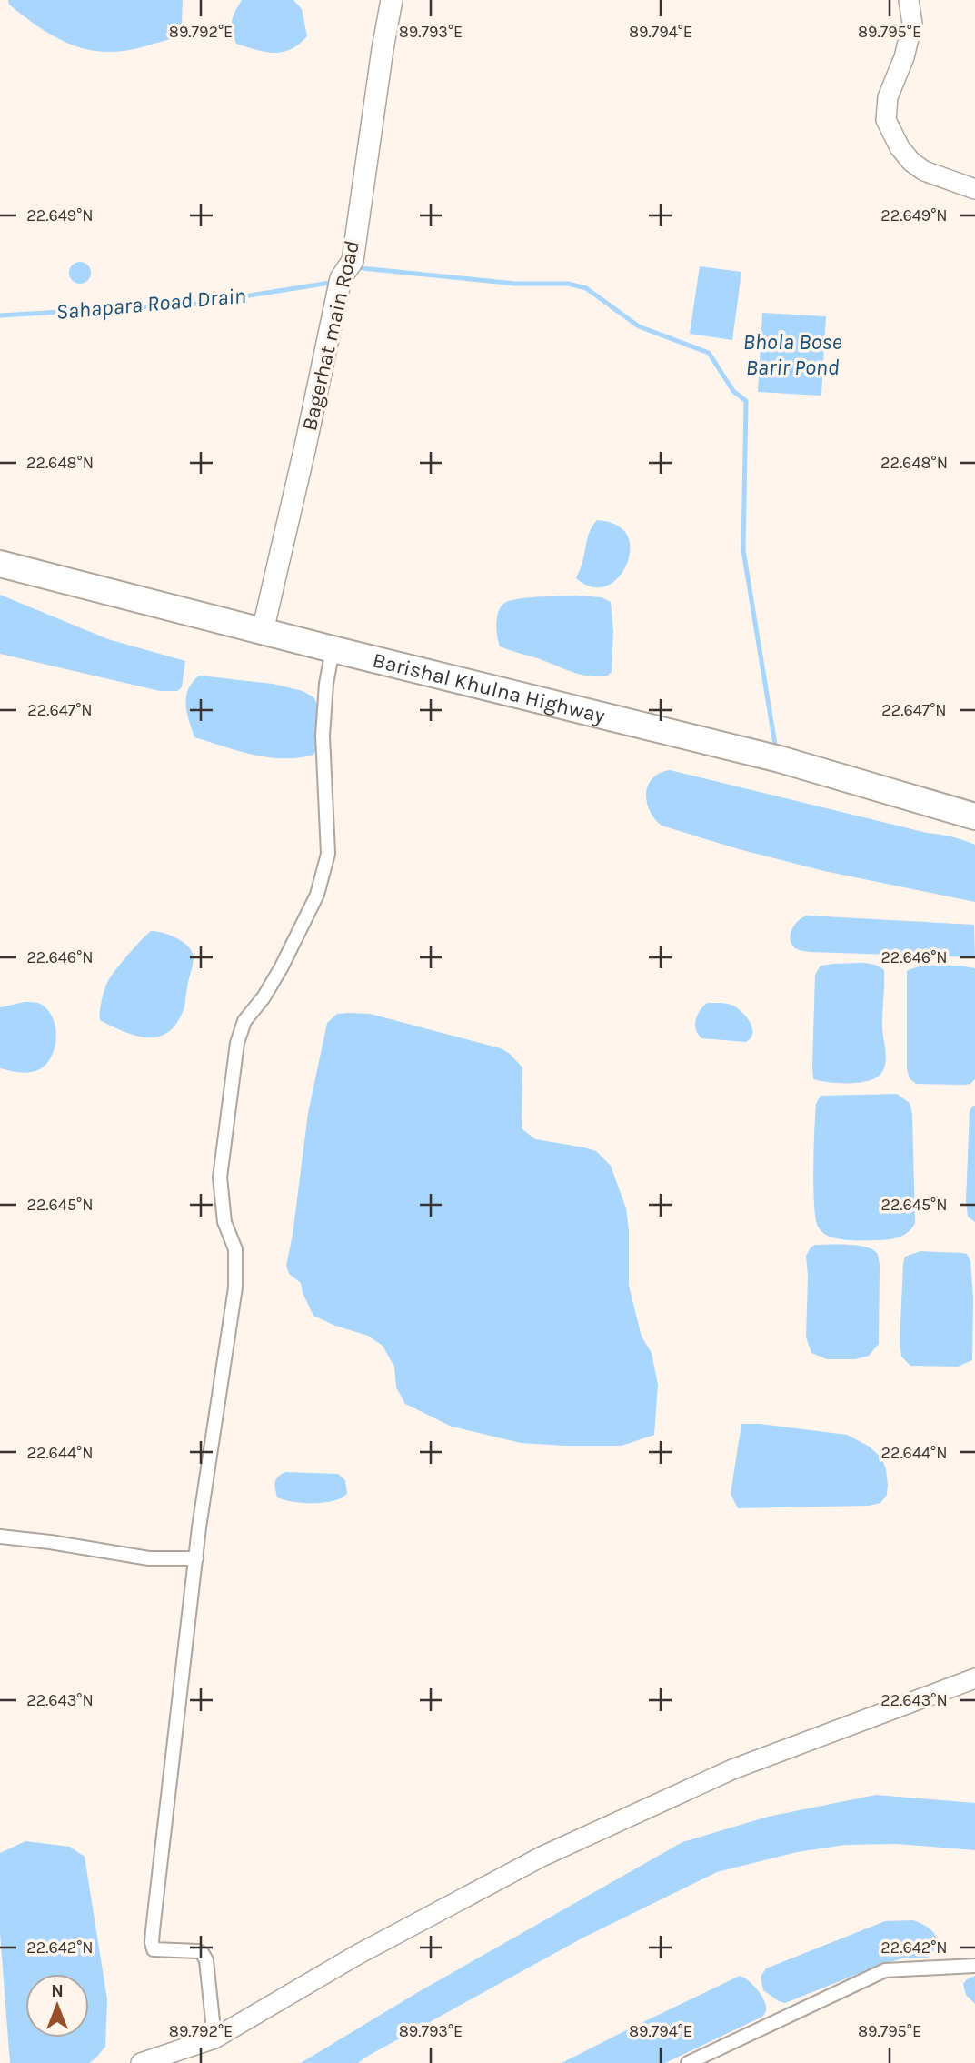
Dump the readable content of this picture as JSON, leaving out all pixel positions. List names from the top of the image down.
{
  "streets": {
    "highway": ["Barishal Khulna Highway"],
    "main road": ["Bagerhat main Road"]
  },
  "crossings": [
    ["Bagerhat main Road", "Barishal Khulna Highway"]
  ],
  "water": ["Sahapara Road Drain", "Bhola Bose Barir Pond"],
  "north": "top",
  "coordinates": [
    "89.792°E",
    "89.793°E",
    "89.794°E",
    "89.795°E",
    "22.649°N",
    "22.648°N",
    "22.647°N",
    "22.646°N",
    "22.645°N",
    "22.644°N",
    "22.643°N",
    "22.642°N"
  ]
}
